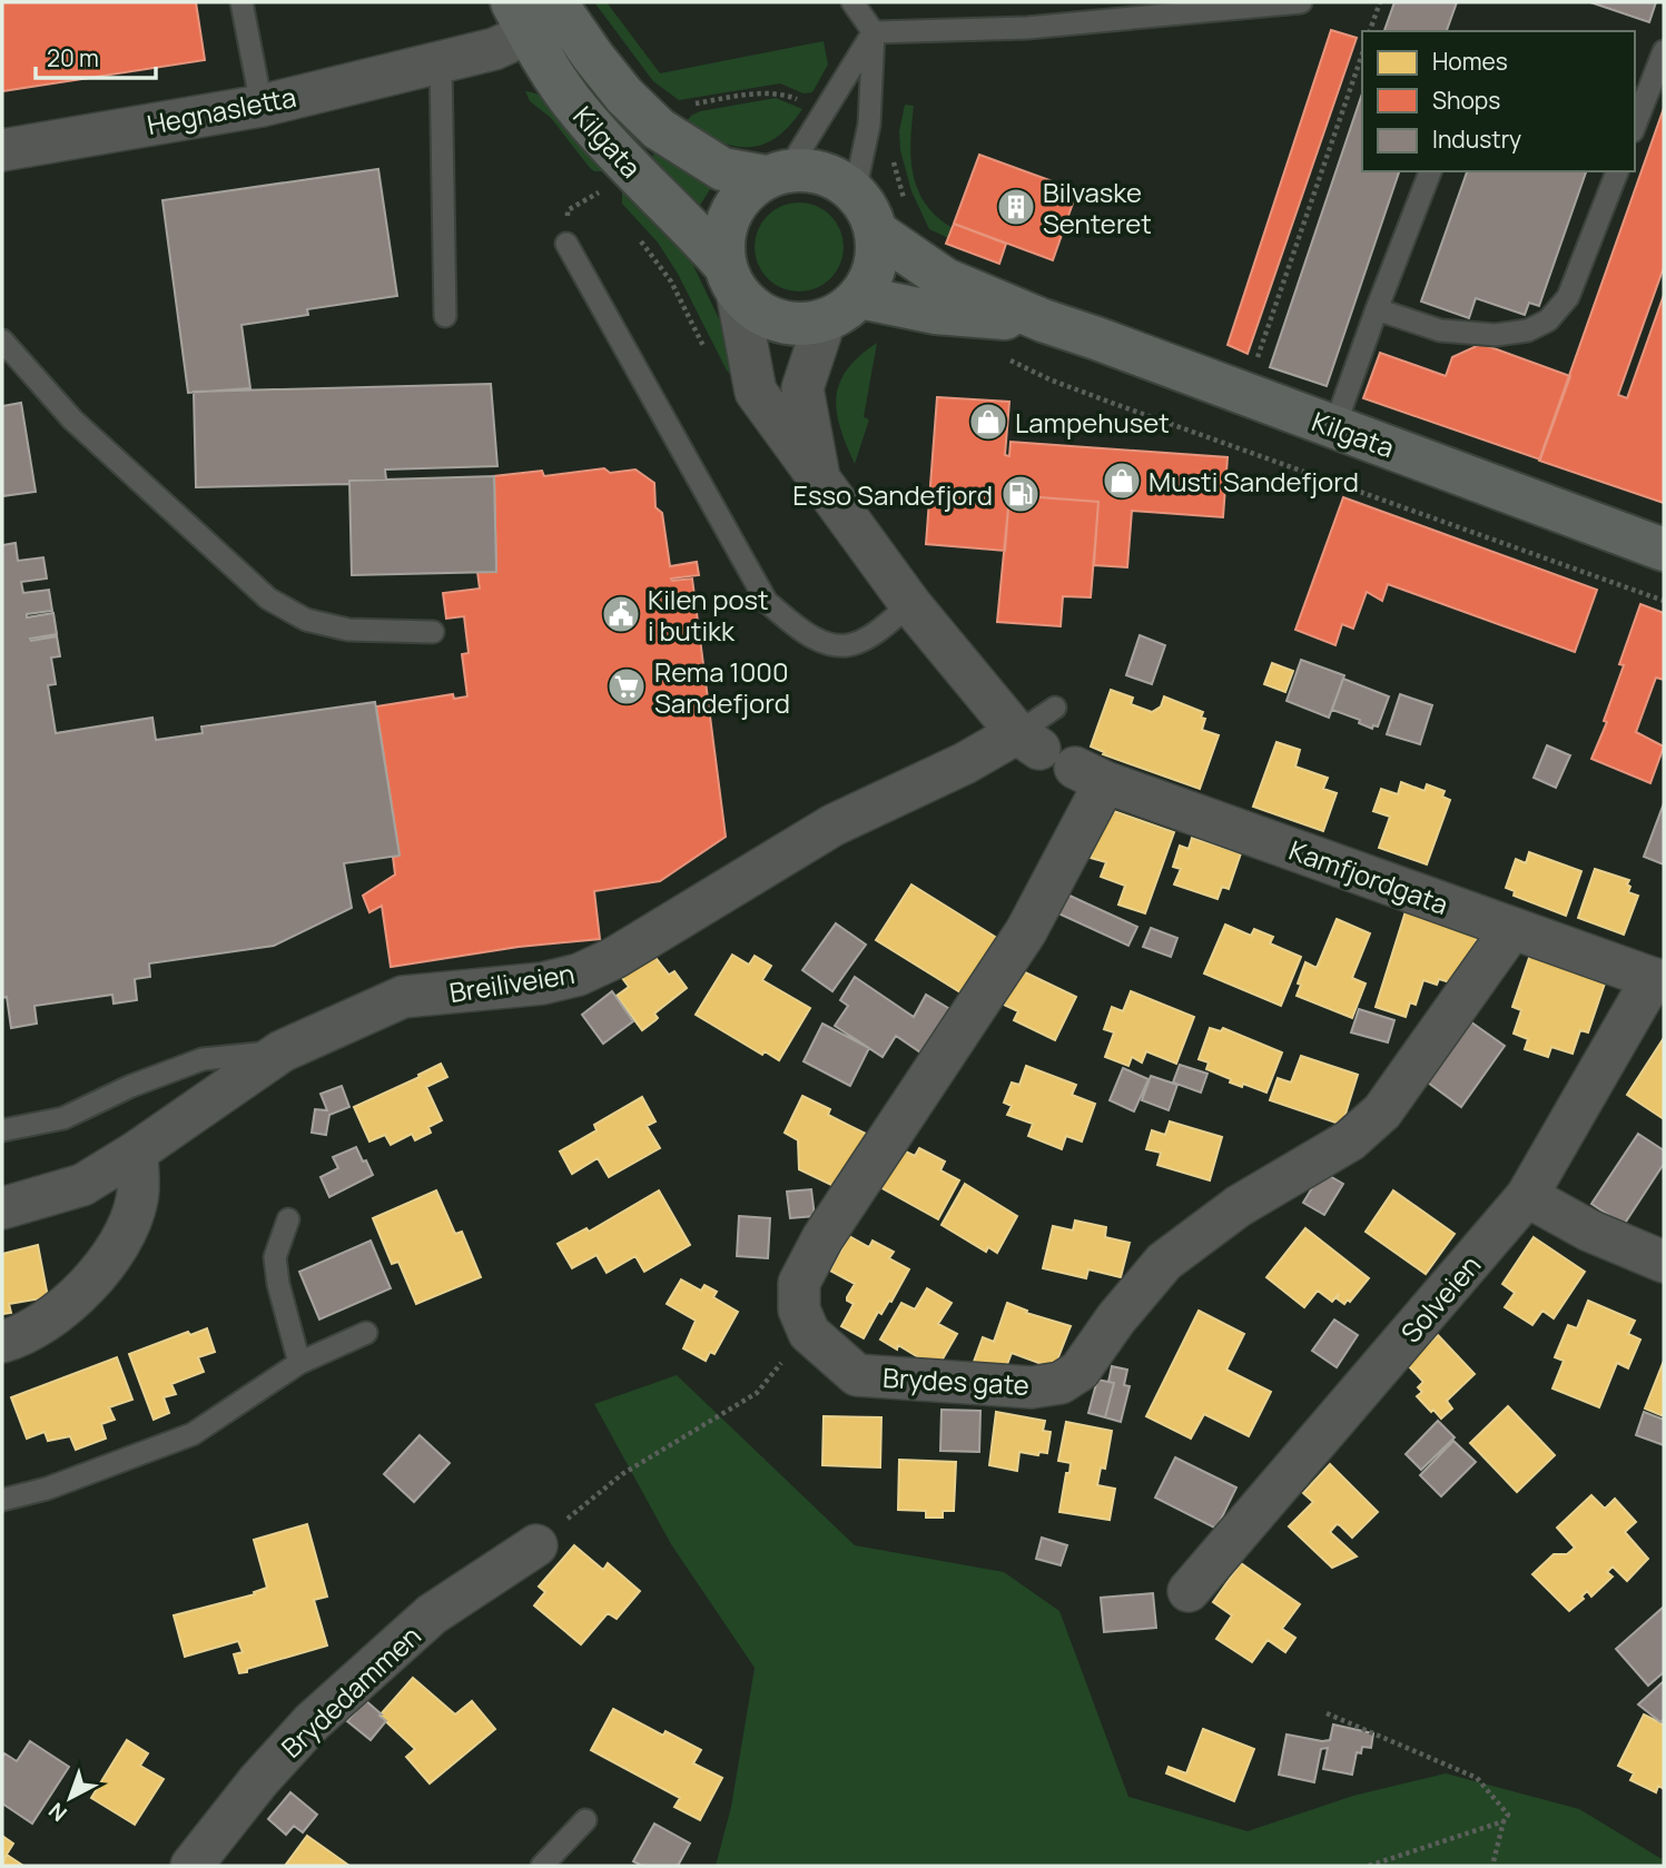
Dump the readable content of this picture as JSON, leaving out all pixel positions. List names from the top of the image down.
{
  "streets": {
    "main road": ["Kilgata"],
    "street": [
      "Hegnasletta",
      "Kamfjordgata",
      "Breiliveien",
      "Solveien",
      "Brydes gate",
      "Brydedammen"
    ]
  },
  "crossings": [
    ["Hegnasletta", "Kilgata"],
    ["Kamfjordgata", "Breiliveien"],
    ["Kamfjordgata", "Solveien"],
    ["Kamfjordgata", "Brydes gate"],
    ["Breiliveien", "Brydes gate"]
  ],
  "places": {
    "building": ["Bilvaske Senteret"],
    "shop": ["Lampehuset", "Musti Sandefjord"],
    "fuel station": ["Esso Sandefjord"],
    "public building": ["Kilen post i butikk"],
    "supermarket": ["Rema 1000 Sandefjord"]
  },
  "legend": ["Homes", "Shops", "Industry"],
  "scale_bar": "20 m",
  "north": "bottom left"
}
